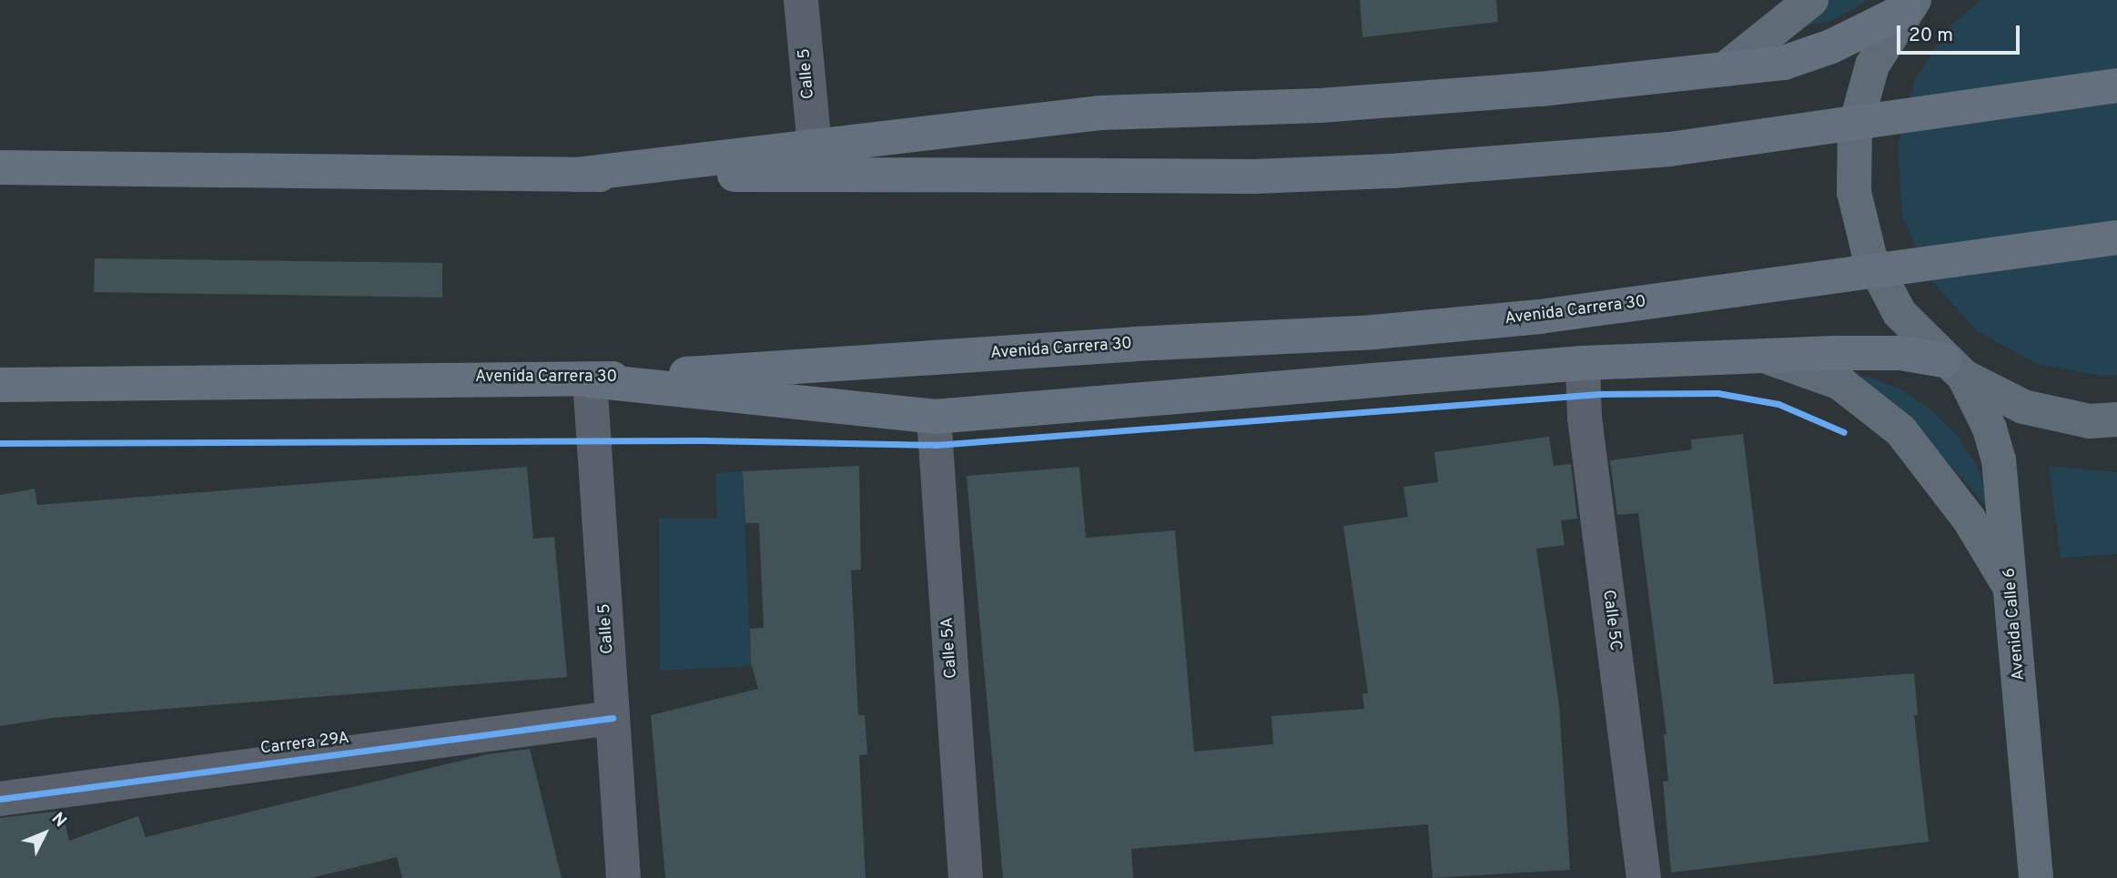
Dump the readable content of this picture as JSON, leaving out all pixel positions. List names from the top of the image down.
{
  "streets": {
    "highway": ["Avenida Carrera 30"],
    "main road": ["Avenida Calle 6"],
    "street": [
      "Calle 5",
      "Calle 5C",
      "Calle 5A",
      "Carrera 29A"
    ]
  },
  "crossings": [
    ["Calle 5", "Avenida Carrera 30"],
    ["Calle 5", "Carrera 29A"]
  ],
  "scale_bar": "20 m",
  "north": "top right"
}
